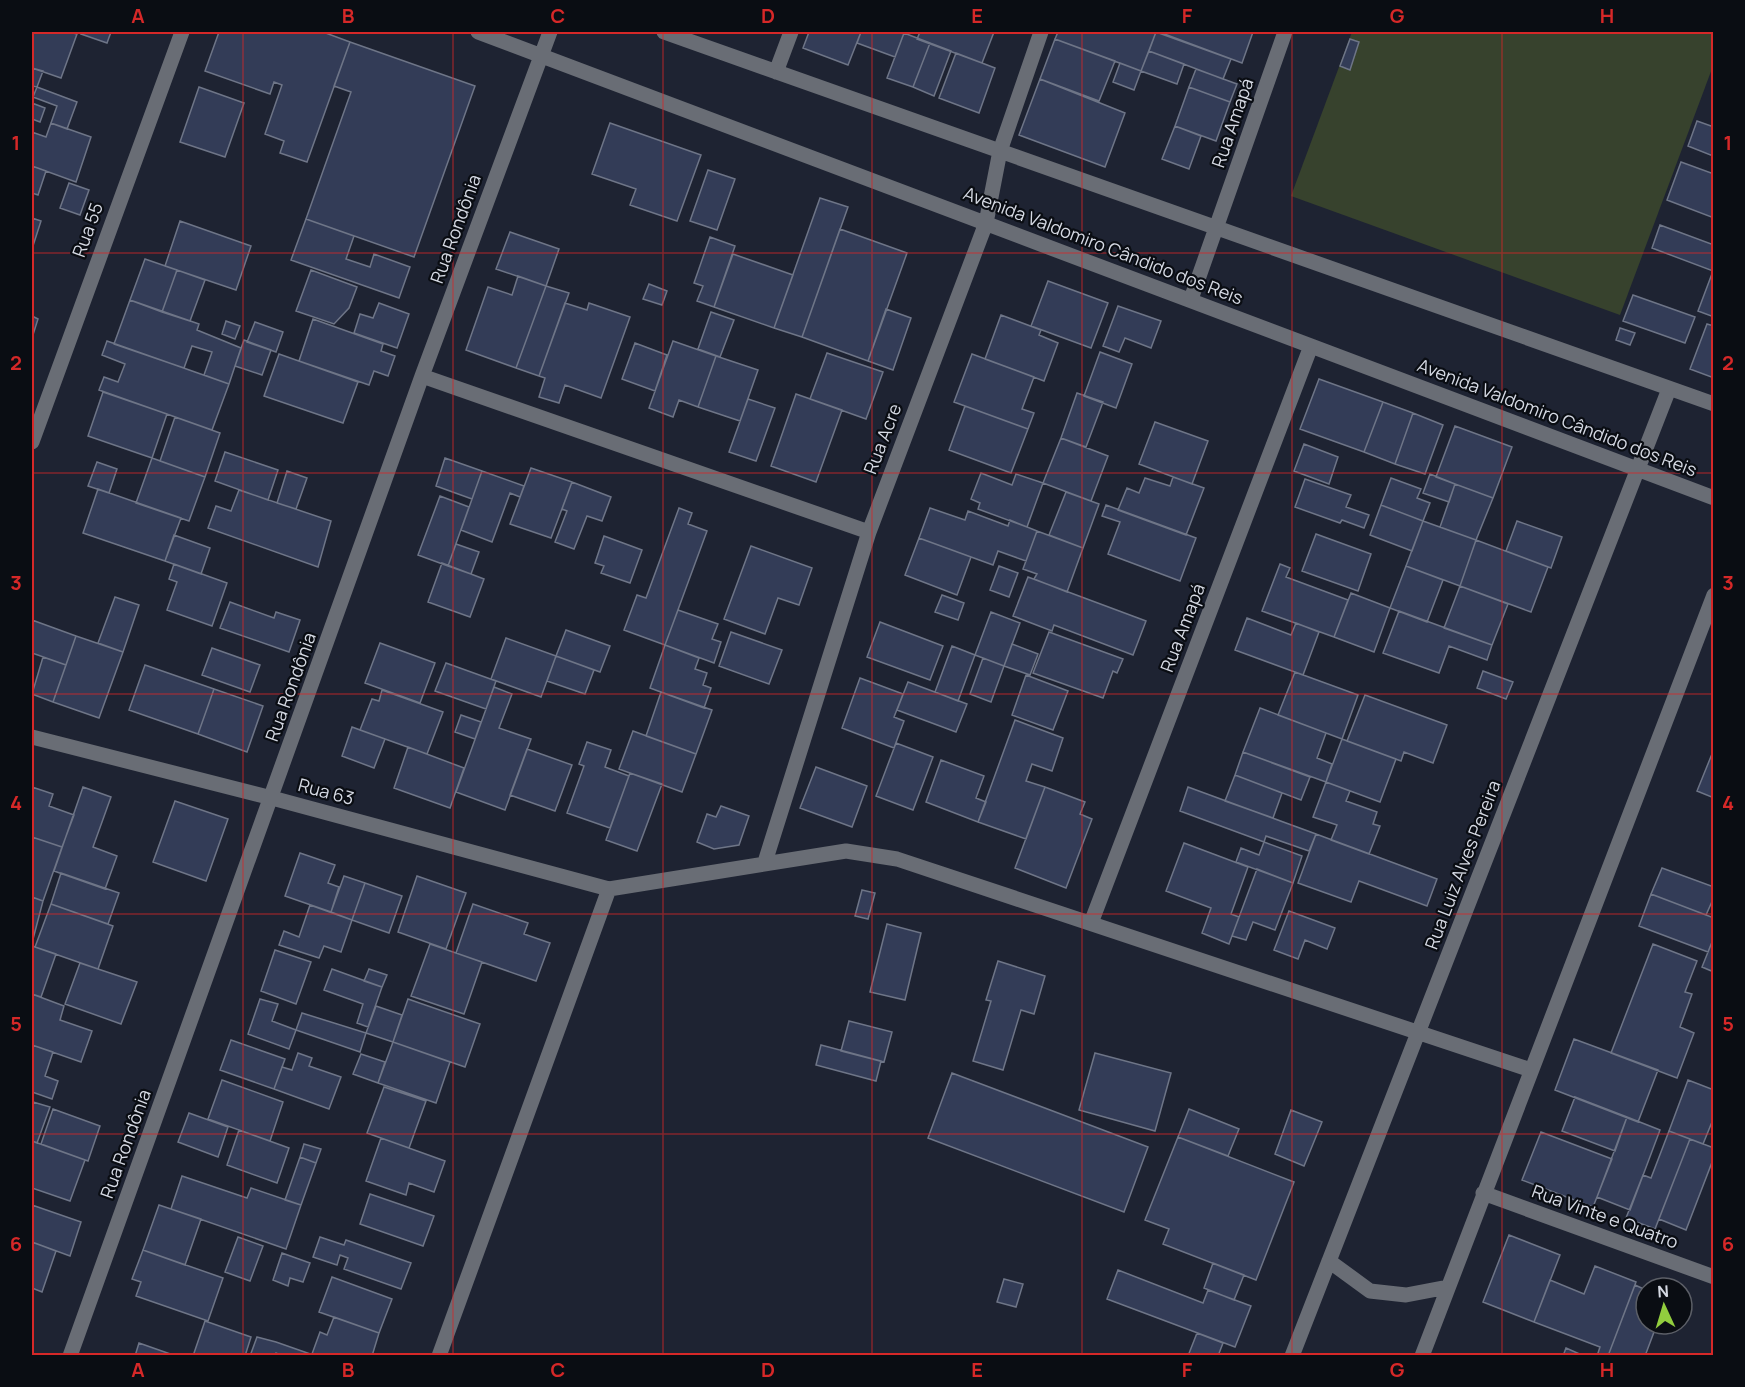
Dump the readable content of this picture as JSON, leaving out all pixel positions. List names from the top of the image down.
{
  "streets": {
    "street": [
      "Rua Amapá",
      "Rua Rondônia",
      "Rua 55",
      "Avenida Valdomiro Cândido dos Reis",
      "Rua Acre",
      "Rua 63",
      "Rua Luiz Alves Pereira",
      "Rua Vinte e Quatro"
    ]
  },
  "crossings": [
    ["Rua Amapá", "Avenida Valdomiro Cândido dos Reis"],
    ["Rua Rondônia", "Avenida Valdomiro Cândido dos Reis"],
    ["Rua Rondônia", "Rua 63"],
    ["Avenida Valdomiro Cândido dos Reis", "Rua Acre"],
    ["Avenida Valdomiro Cândido dos Reis", "Rua Luiz Alves Pereira"]
  ],
  "north": "top",
  "grid": {
    "columns": [
      "A",
      "B",
      "C",
      "D",
      "E",
      "F",
      "G",
      "H"
    ],
    "rows": [
      "1",
      "2",
      "3",
      "4",
      "5",
      "6"
    ]
  }
}
